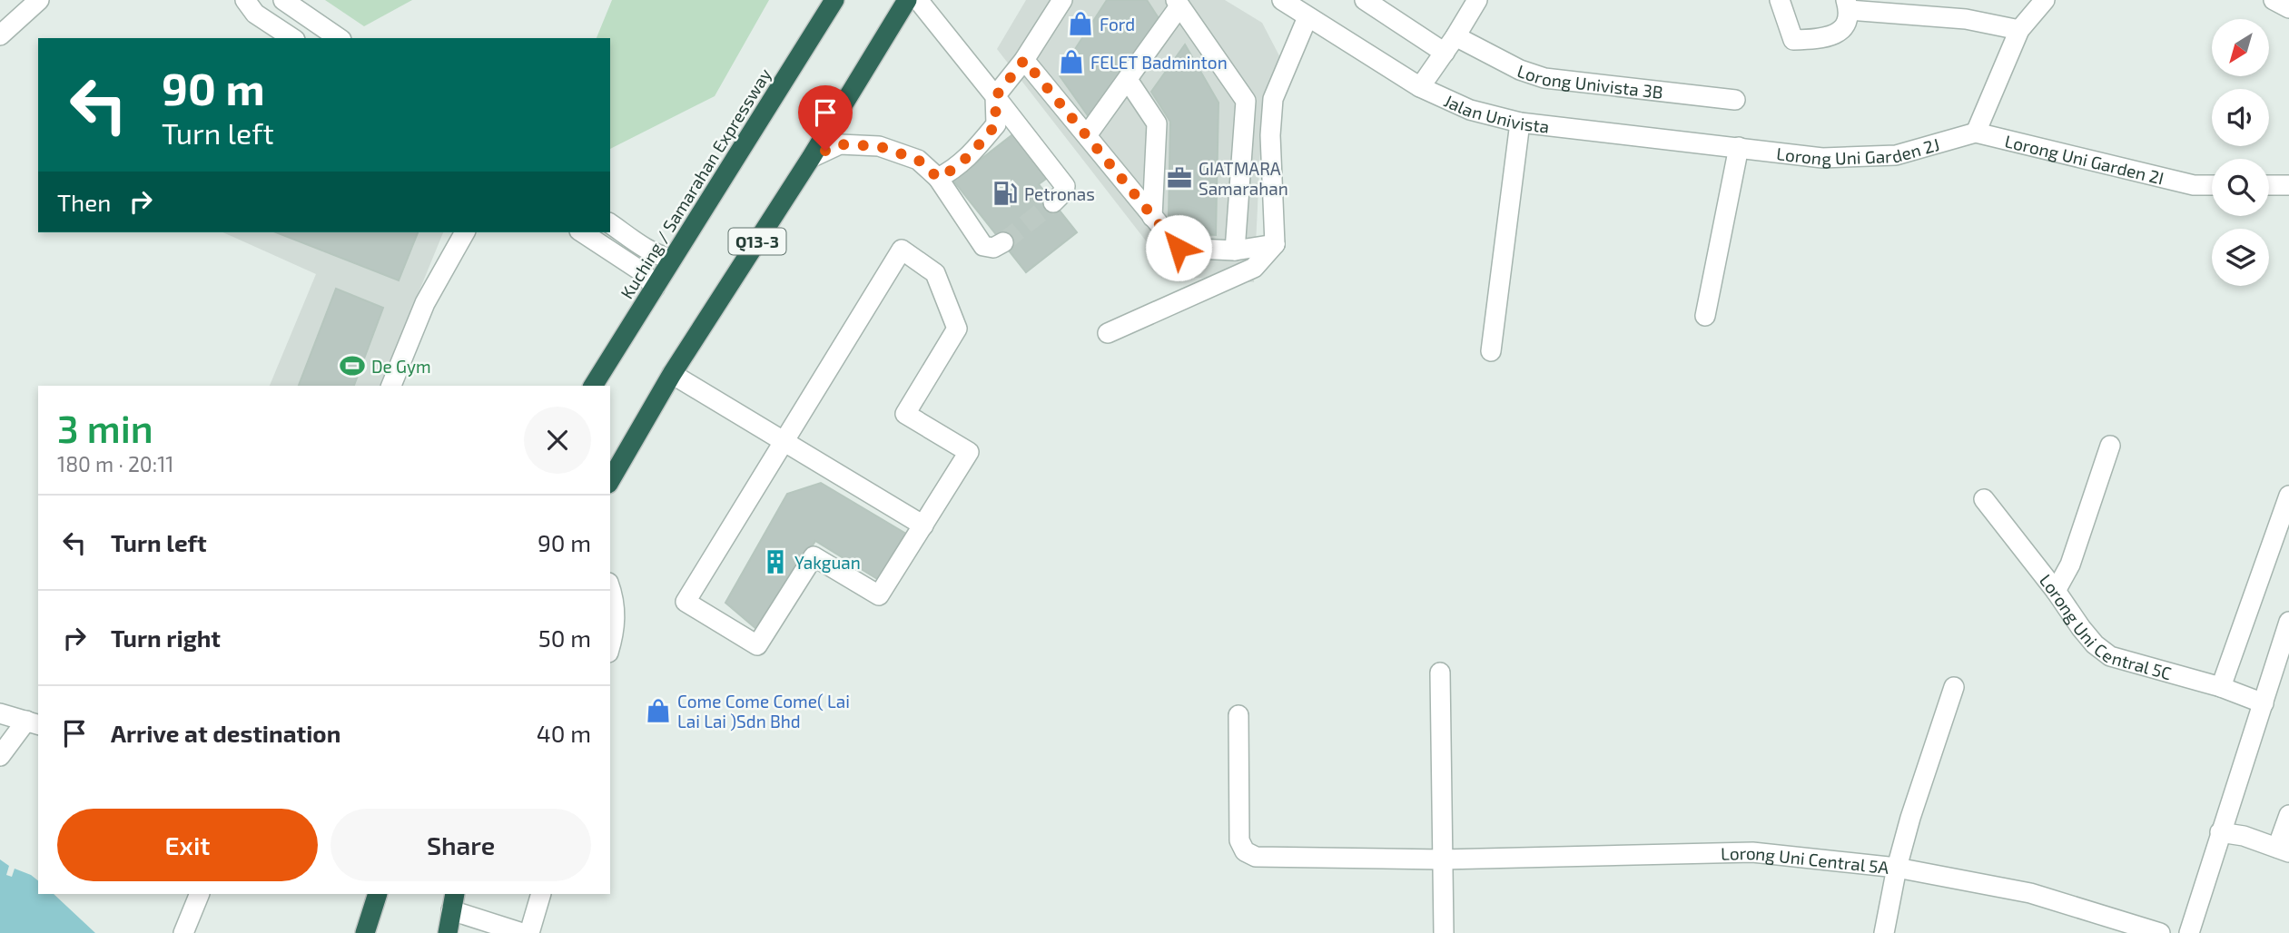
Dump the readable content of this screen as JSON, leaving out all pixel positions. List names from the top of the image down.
{
  "streets": {
    "highway": ["Kuching / Samarahan Expressway", "Q13-3"],
    "street": [
      "Lorong Univista 3B",
      "Jalan Univista",
      "Lorong Uni Garden 2J",
      "Lorong Uni Garden 2I",
      "Lorong Uni Central 5C",
      "Lorong Uni Central 5A"
    ]
  },
  "crossings": [
    ["Jalan Univista", "Lorong Uni Garden 2J"],
    ["Lorong Uni Garden 2J", "Lorong Uni Garden 2I"]
  ],
  "places": {
    "shop": ["Ford", "FELET Badminton", "Come Come Come( Lai Lai Lai )Sdn Bhd"],
    "office": ["GIATMARA Samarahan"],
    "fuel station": ["Petronas"],
    "sports": ["De Gym"],
    "building": ["Yakguan"]
  },
  "north": "bottom left",
  "page": {
    "turn": ["90 m", "Turn left"],
    "then": "Then",
    "heading": ["3 min", "180 m · 20:11"],
    "list": [
      {
        "name": "Turn left",
        "value": "90 m"
      },
      {
        "name": "Turn right",
        "value": "50 m"
      },
      {
        "name": "Arrive at destination",
        "value": "40 m"
      }
    ],
    "buttons": ["Exit", "Share"]
  }
}
